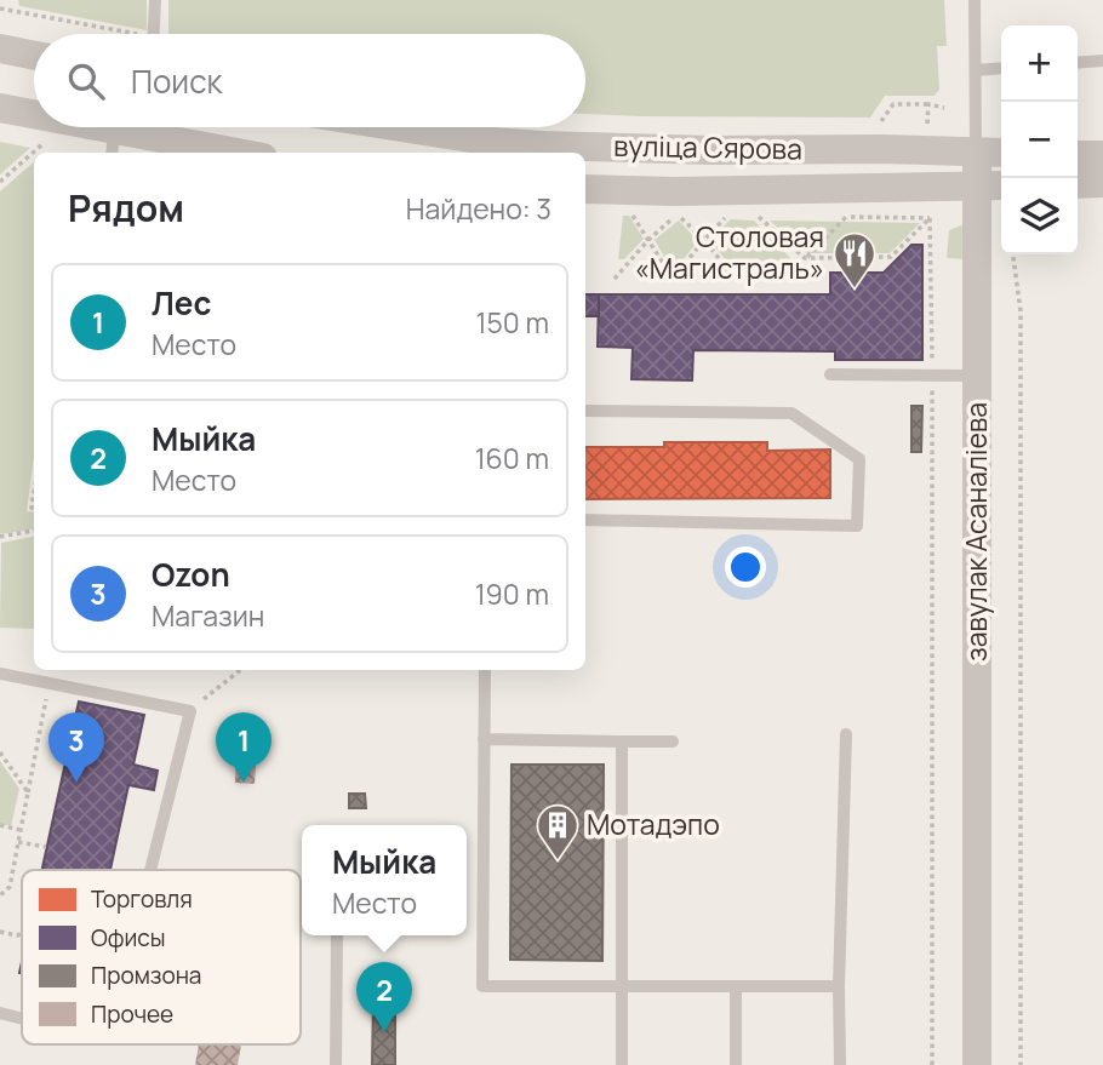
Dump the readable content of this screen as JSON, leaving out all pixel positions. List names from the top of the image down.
{
  "streets": {
    "street": ["вуліца Сярова", "завулак Асаналіева"]
  },
  "crossings": [
    ["вуліца Сярова", "завулак Асаналіева"]
  ],
  "places": {
    "restaurant": ["Столовая «Магистраль»"],
    "building": ["Мотадэпо"]
  },
  "legend": [
    "Торговля",
    "Офисы",
    "Промзона",
    "Прочее"
  ],
  "page": {
    "map_buttons": ["+", "−"],
    "search": "Поиск",
    "heading": ["Рядом", "Найдено: 3"],
    "list": [
      {
        "mark": "1",
        "name": "Лес",
        "note": "Место",
        "value": "150 m"
      },
      {
        "mark": "2",
        "name": "Мыйка",
        "note": "Место",
        "value": "160 m"
      },
      {
        "mark": "3",
        "name": "Ozon",
        "note": "Магазин",
        "value": "190 m"
      }
    ],
    "pins": ["1", "3", "2"],
    "popup": ["Мыйка", "Место"]
  }
}
